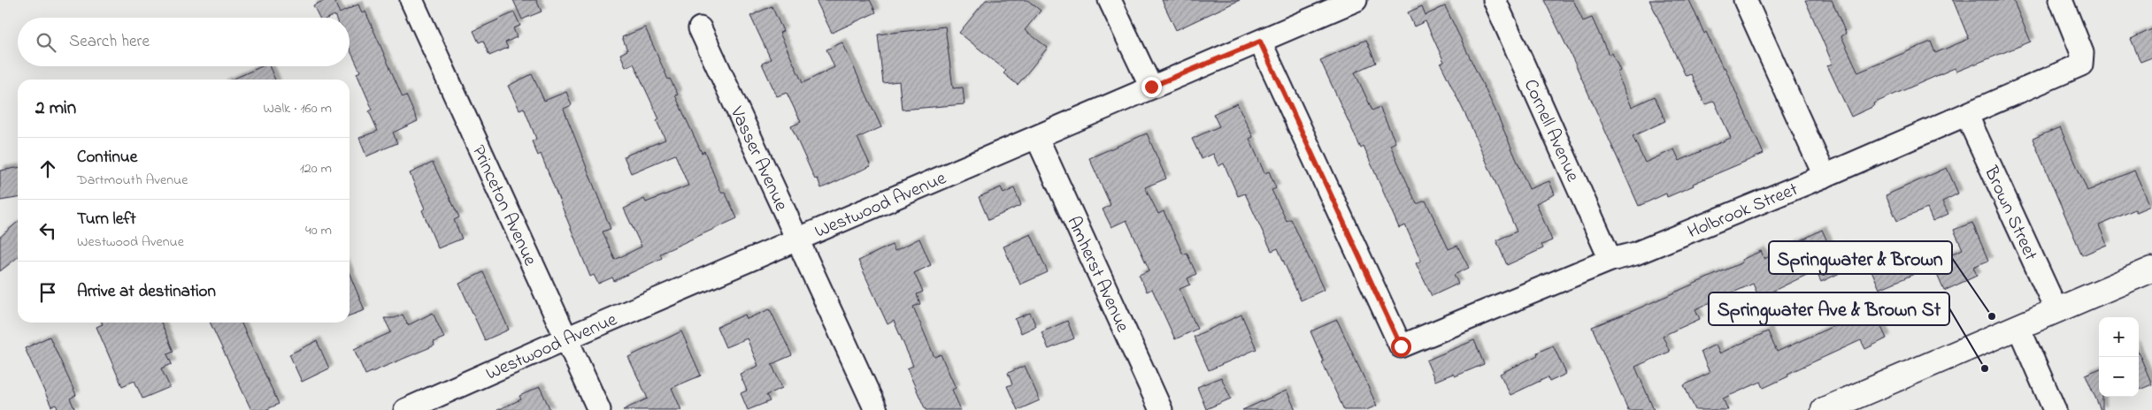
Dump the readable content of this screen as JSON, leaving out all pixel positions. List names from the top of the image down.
{
  "streets": {
    "street": [
      "Cornell Avenue",
      "Vasser Avenue",
      "Princeton Avenue",
      "Westwood Avenue",
      "Holbrook Street",
      "Brown Street",
      "Amherst Avenue"
    ]
  },
  "crossings": [
    ["Cornell Avenue", "Holbrook Street"],
    ["Vasser Avenue", "Westwood Avenue"],
    ["Princeton Avenue", "Westwood Avenue"],
    ["Westwood Avenue", "Holbrook Street"],
    ["Westwood Avenue", "Amherst Avenue"],
    ["Holbrook Street", "Brown Street"]
  ],
  "places": ["Springwater & Brown", "Springwater Ave & Brown St"],
  "page": {
    "search": "Search here",
    "heading": ["2 min", "Walk · 160 m"],
    "list": [
      ["Continue", "Dartmouth Avenue", "120 m"],
      ["Turn left", "Westwood Avenue", "40 m"],
      "Arrive at destination"
    ],
    "map_buttons": ["+", "−"]
  }
}
